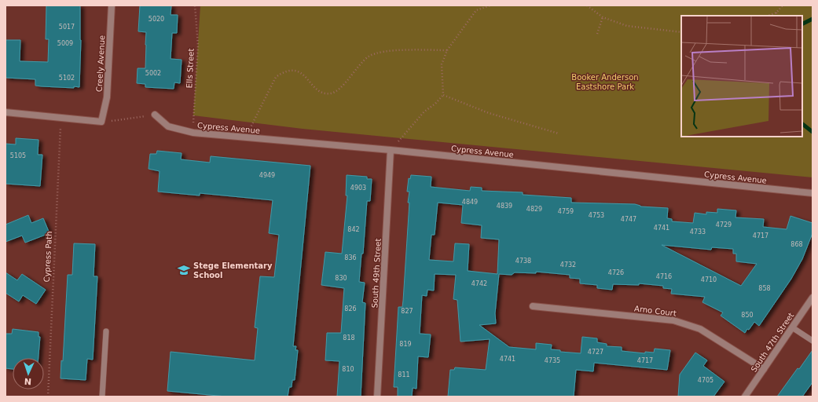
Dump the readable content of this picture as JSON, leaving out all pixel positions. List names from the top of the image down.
{
  "streets": {
    "street": [
      "Creely Avenue",
      "Cypress Avenue",
      "South 49th Street",
      "Arno Court",
      "South 47th Street"
    ],
    "path": ["Ells Street", "Cypress Path"]
  },
  "crossings": [
    ["Ells Street", "Cypress Avenue"],
    ["Cypress Avenue", "South 49th Street"],
    ["Arno Court", "South 47th Street"]
  ],
  "parks": ["Booker Anderson Eastshore Park"],
  "places": {
    "school or university": ["Stege Elementary School"]
  },
  "house_numbers": [
    "5020",
    "5017",
    "5009",
    "5002",
    "5102",
    "5105",
    "4949",
    "4903",
    "4849",
    "4839",
    "4829",
    "4759",
    "4753",
    "4747",
    "4729",
    "4741",
    "842",
    "4733",
    "4717",
    "868",
    "836",
    "4738",
    "4732",
    "4726",
    "4716",
    "830",
    "4710",
    "4742",
    "858",
    "826",
    "827",
    "850",
    "818",
    "819",
    "4727",
    "4741",
    "4735",
    "4717",
    "810",
    "811",
    "4705"
  ],
  "north": "bottom"
}
